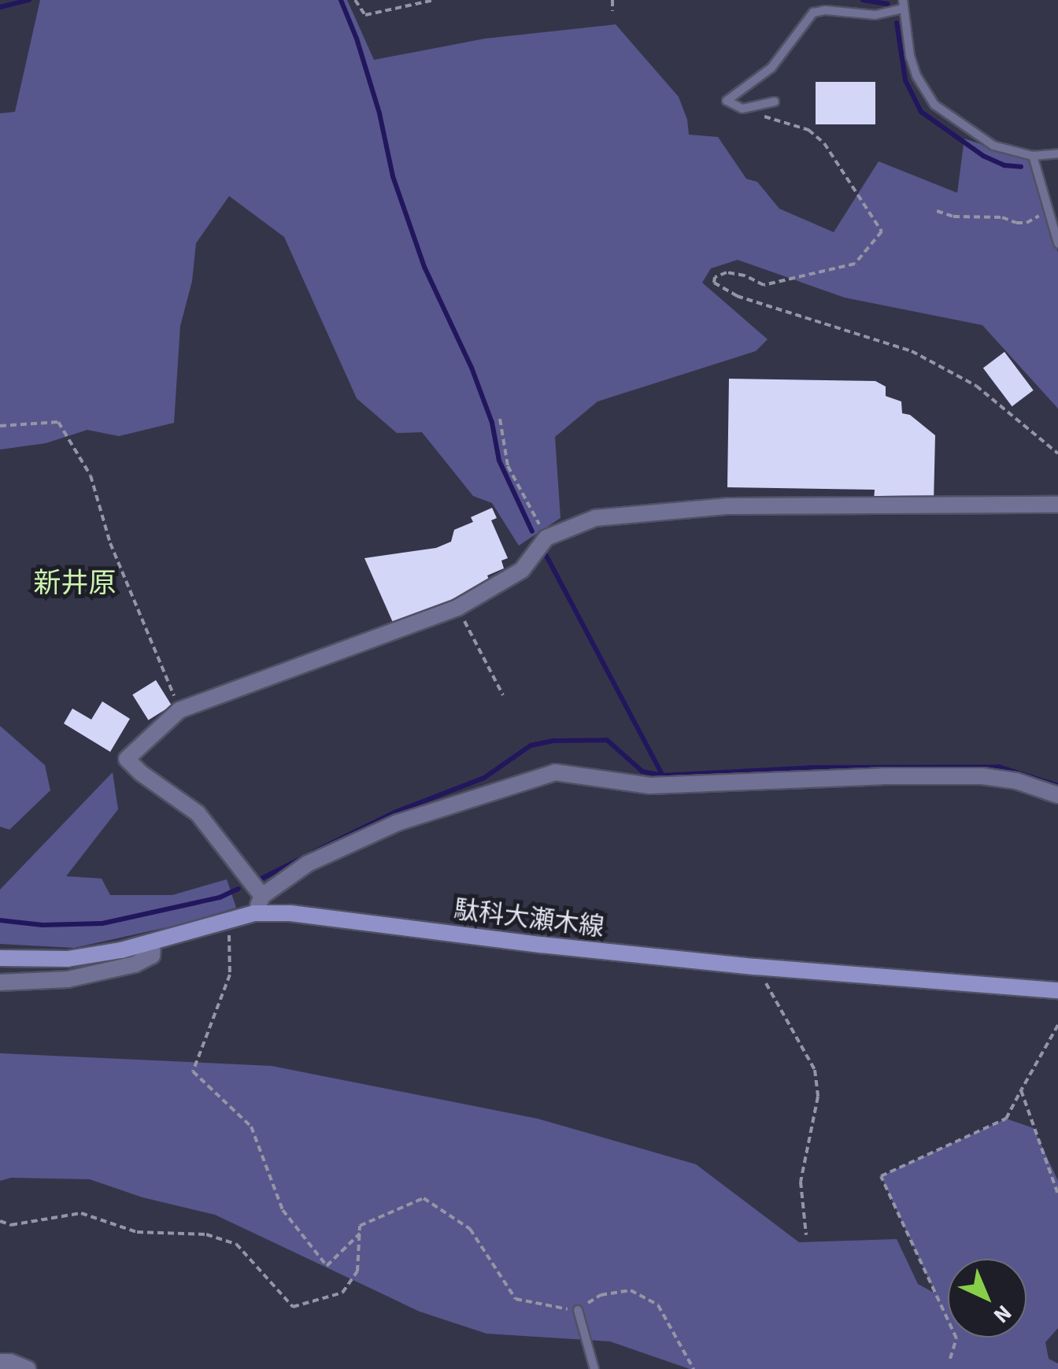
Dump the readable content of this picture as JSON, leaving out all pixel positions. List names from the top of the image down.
{
  "streets": {
    "main road": ["駄科大瀬木線"]
  },
  "districts": ["新井原"],
  "north": "bottom right"
}
